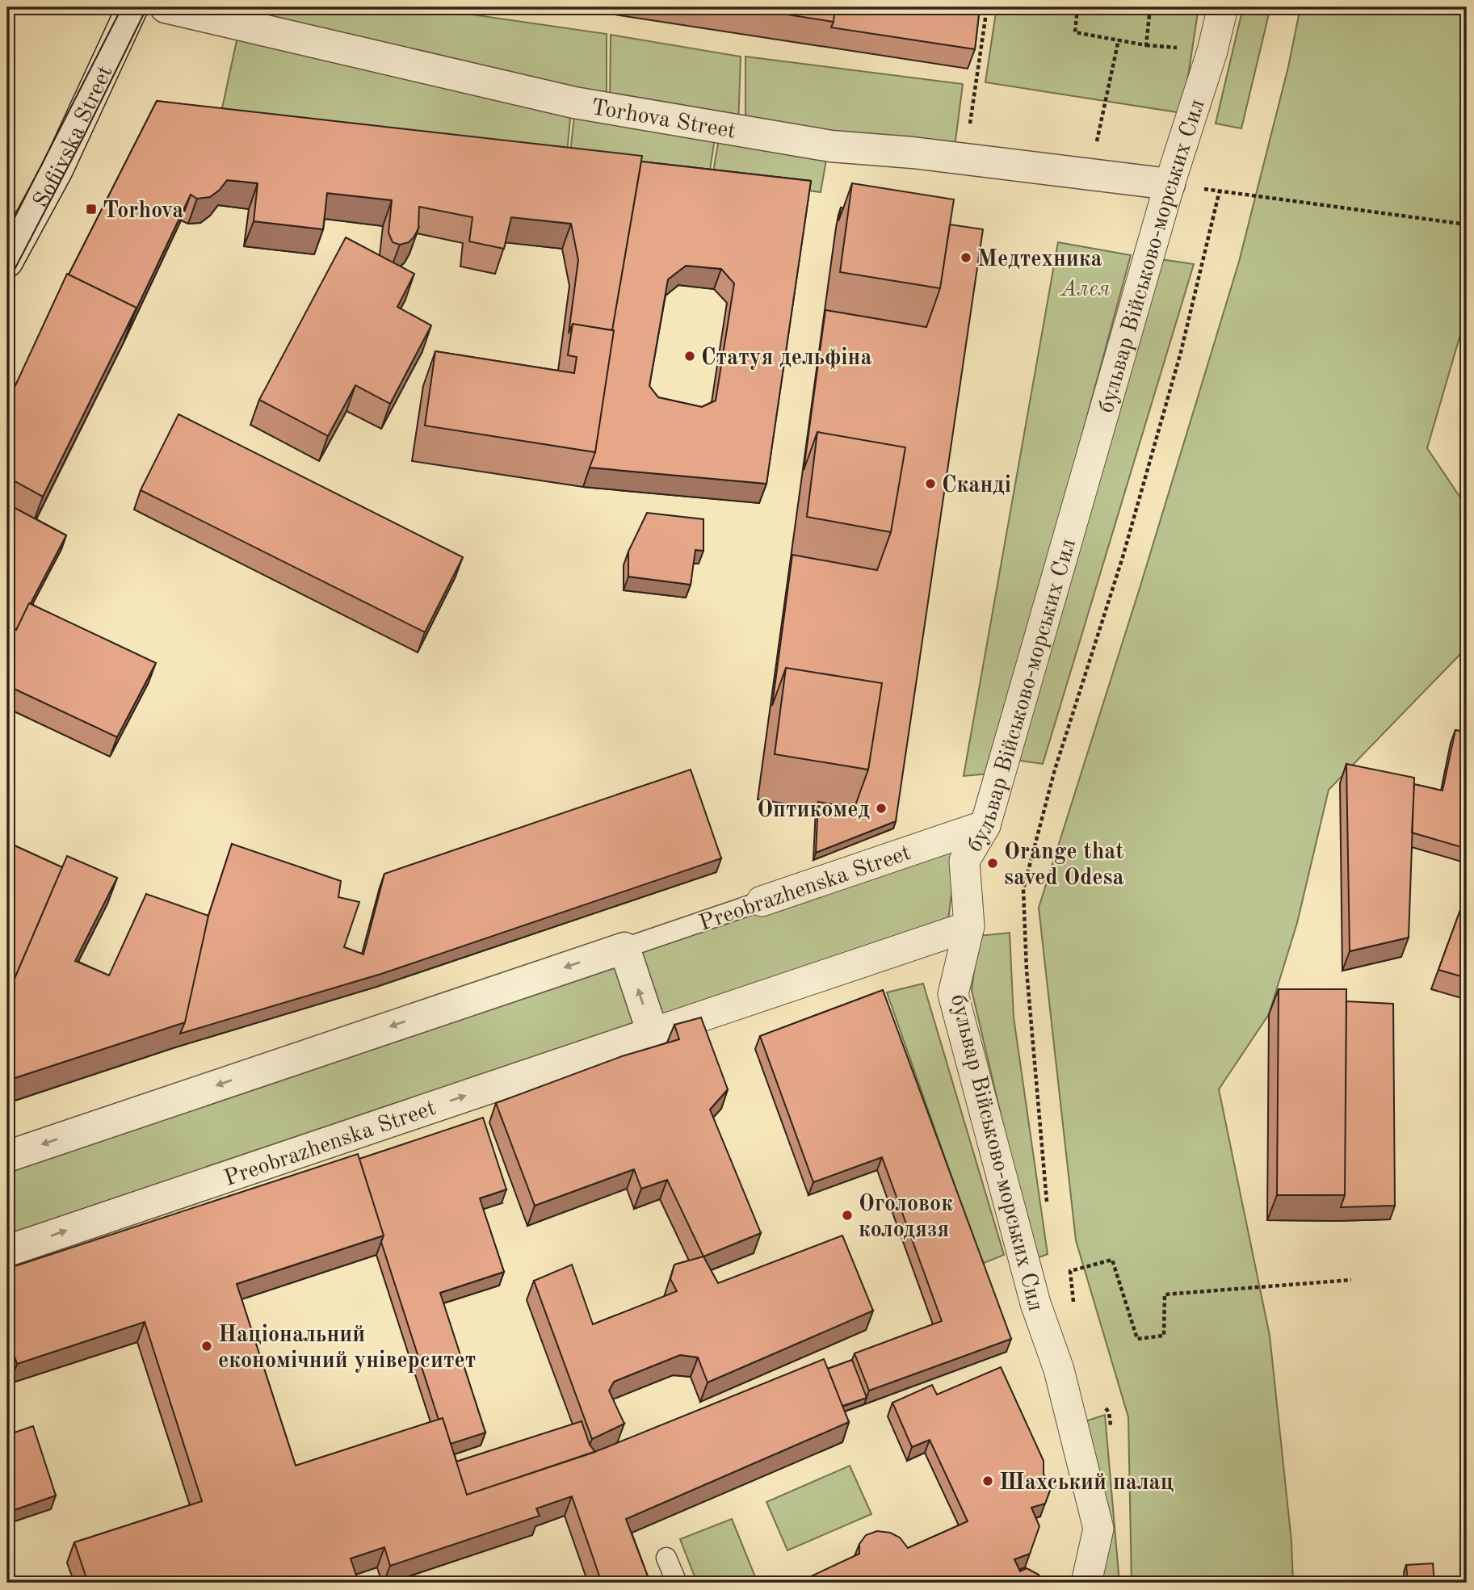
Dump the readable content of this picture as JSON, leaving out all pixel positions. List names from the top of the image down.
{
  "streets": {
    "street": [
      "Torhova Street",
      "Sofiivska Street",
      "бульвар Військово-морських Сил",
      "Preobrazhenska Street"
    ]
  },
  "crossings": [
    ["Torhova Street", "бульвар Військово-морських Сил"],
    ["бульвар Військово-морських Сил", "Preobrazhenska Street"]
  ],
  "parks": ["Алея"],
  "places": {
    "transit": ["Torhova"],
    "other": [
      "Медтехника",
      "Статуя дельфіна",
      "Сканді",
      "Оптикомед",
      "Orange that saved Odesa",
      "Оголовок колодязя",
      "Національний економічний університет",
      "Шахський палац"
    ]
  }
}
